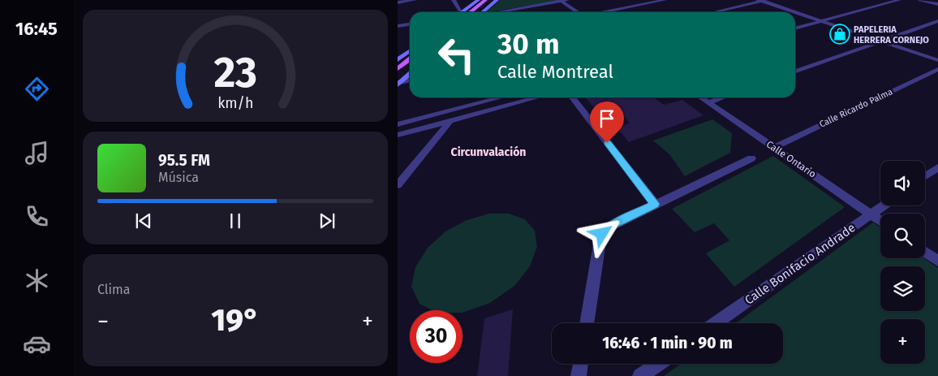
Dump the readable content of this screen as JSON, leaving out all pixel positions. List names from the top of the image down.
{
  "streets": {
    "street": ["Calle Ricardo Palma", "Calle Ontario", "Calle Bonifacio Andrade"]
  },
  "crossings": [
    ["Calle Ricardo Palma", "Calle Ontario"],
    ["Calle Ontario", "Calle Bonifacio Andrade"]
  ],
  "districts": ["Circunvalación"],
  "places": {
    "shop": ["PAPELERIA HERRERA CORNEJO"]
  },
  "page": {
    "tabs": "16:45",
    "turn": ["30 m", "Calle Montreal"],
    "song": ["95.5 FM", "Música"],
    "map_buttons": "+",
    "tile": "Clima",
    "heat": ["−", "19°", "+"],
    "limit": "30",
    "trip": "16:46 · 1 min · 90 m",
    "gauge": ["23", "km/h"]
  }
}
